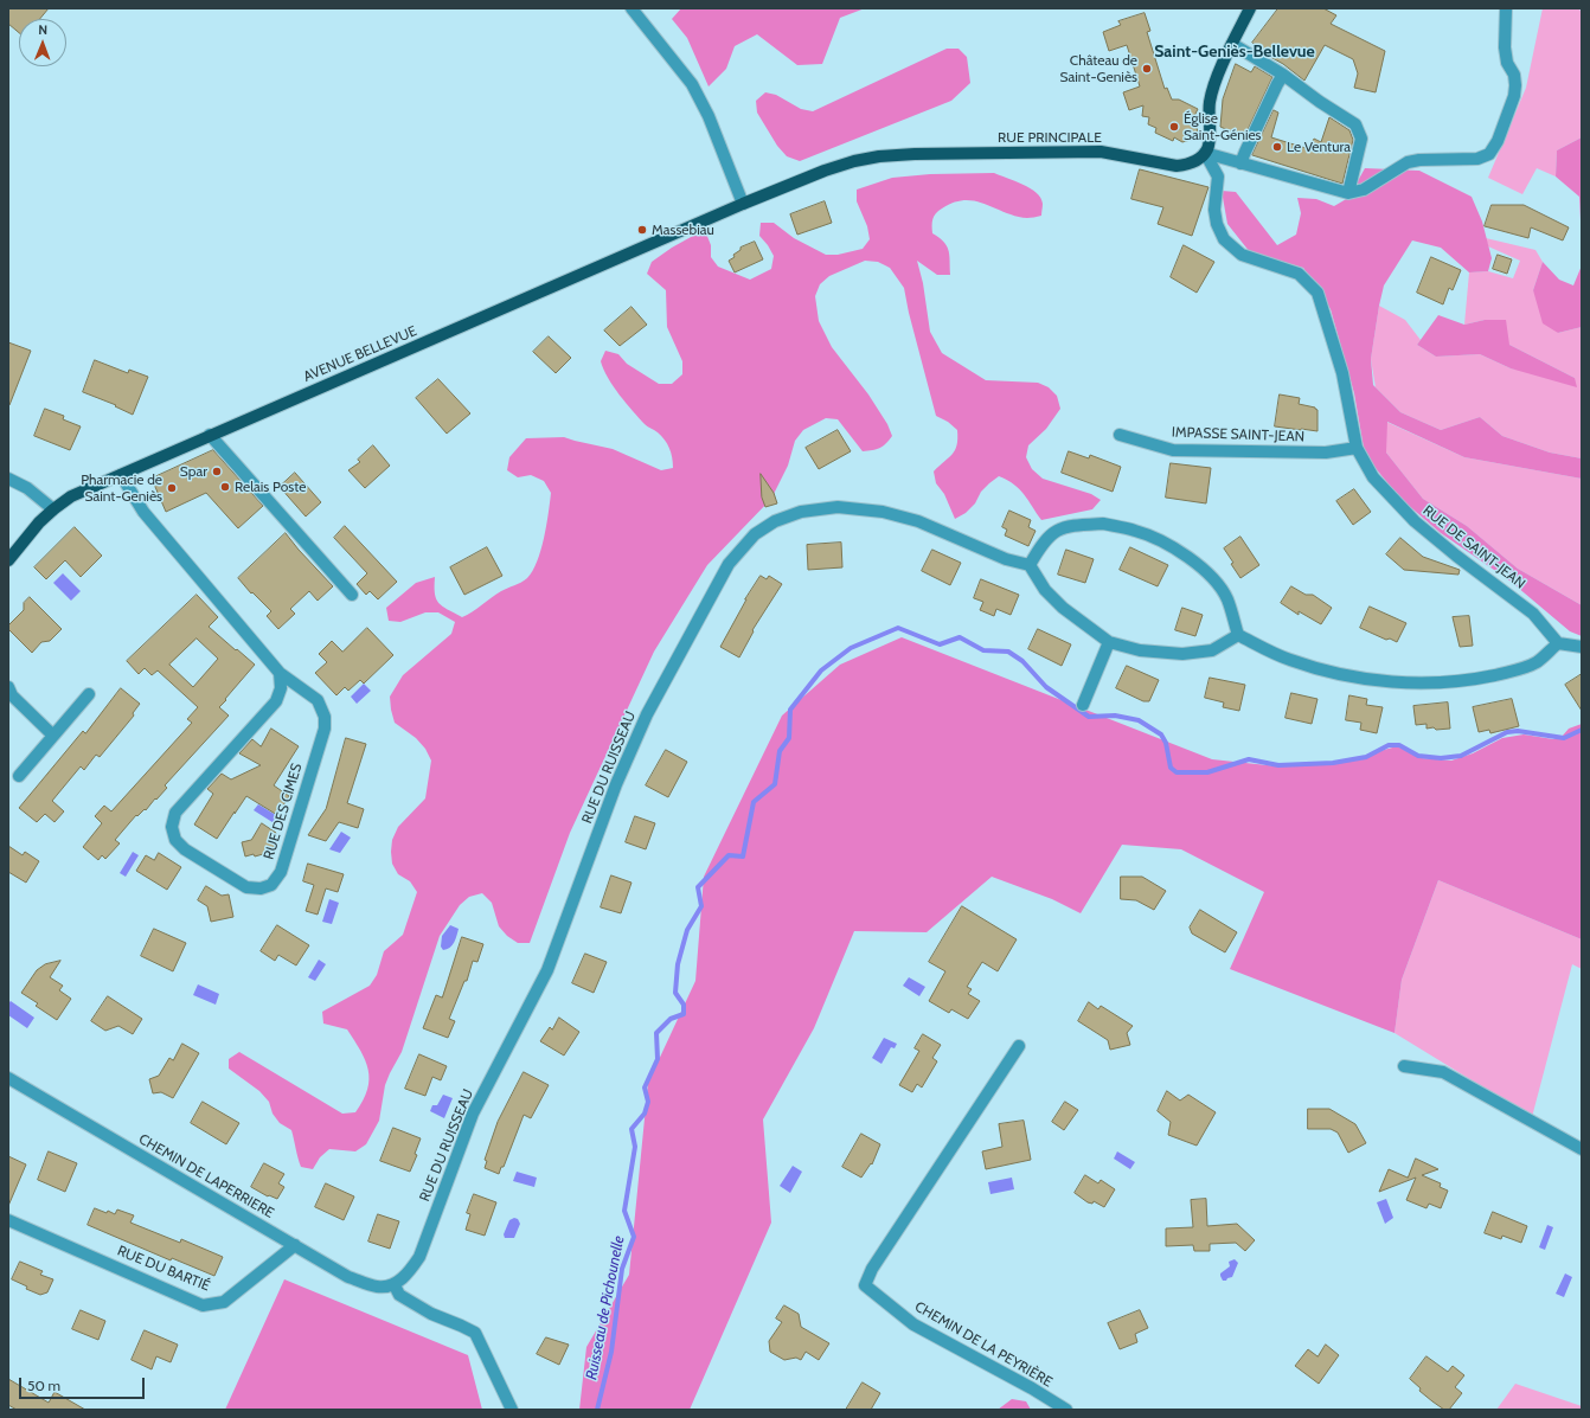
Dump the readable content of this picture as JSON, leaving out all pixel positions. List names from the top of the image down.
{
  "streets": {
    "main road": ["RUE PRINCIPALE", "AVENUE BELLEVUE"],
    "street": [
      "IMPASSE SAINT-JEAN",
      "RUE DE SAINT-JEAN",
      "RUE DU RUISSEAU",
      "RUE DES CIMES",
      "CHEMIN DE LAPERRIERE",
      "RUE DU BARTIÉ",
      "CHEMIN DE LA PEYRIÈRE"
    ]
  },
  "crossings": [
    ["RUE PRINCIPALE", "AVENUE BELLEVUE"],
    ["RUE PRINCIPALE", "RUE DE SAINT-JEAN"],
    ["AVENUE BELLEVUE", "RUE DES CIMES"],
    ["IMPASSE SAINT-JEAN", "RUE DE SAINT-JEAN"],
    ["RUE DU RUISSEAU", "CHEMIN DE LAPERRIERE"],
    ["CHEMIN DE LAPERRIERE", "RUE DU BARTIÉ"]
  ],
  "districts": ["Saint-Geniès-Bellevue"],
  "water": ["Ruisseau de Pichounelle"],
  "places": [
    "Château de Saint-Geniès",
    "Église Saint-Génies",
    "Le Ventura",
    "Massebiau",
    "Spar",
    "Relais Poste",
    "Pharmacie de Saint-Geniès"
  ],
  "scale_bar": "50 m",
  "north": "top"
}
